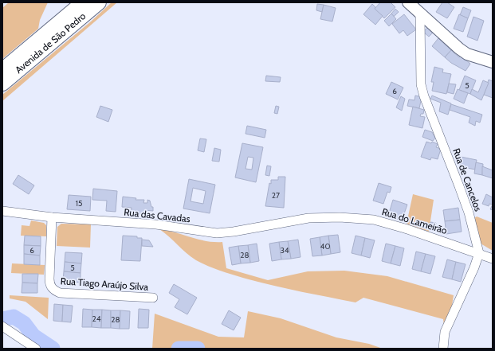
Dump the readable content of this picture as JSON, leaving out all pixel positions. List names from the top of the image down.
{
  "streets": {
    "main road": ["Avenida de São Pedro"],
    "street": [
      "Rua de Cancelos",
      "Rua das Cavadas",
      "Rua do Lameirão",
      "Rua Tiago Araújo Silva"
    ]
  },
  "crossings": [
    ["Rua de Cancelos", "Rua do Lameirão"],
    ["Rua das Cavadas", "Rua do Lameirão"],
    ["Rua das Cavadas", "Rua Tiago Araújo Silva"]
  ],
  "house_numbers": [
    "5",
    "6",
    "27",
    "15",
    "40",
    "6",
    "34",
    "28",
    "5",
    "24",
    "28"
  ]
}
